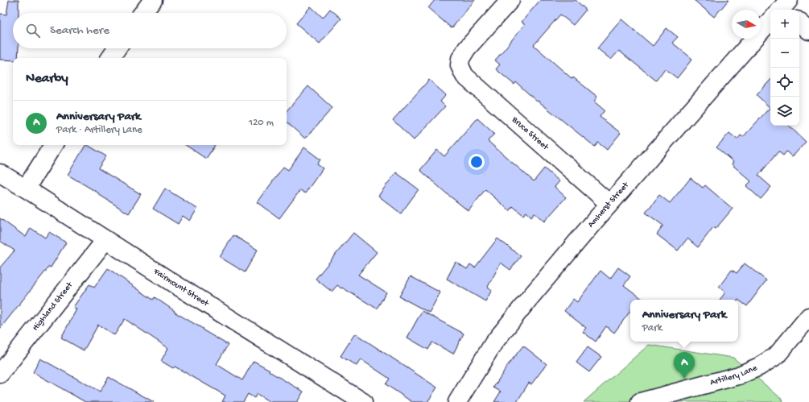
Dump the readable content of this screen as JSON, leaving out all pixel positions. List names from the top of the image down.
{
  "streets": {
    "street": [
      "Bruce Street",
      "Amherst Street",
      "Fairmount Street",
      "Highland Street",
      "Artillery Lane"
    ]
  },
  "crossings": [
    ["Bruce Street", "Amherst Street"],
    ["Fairmount Street", "Highland Street"]
  ],
  "north": "right",
  "page": {
    "map_buttons": ["+", "−"],
    "search": "Search here",
    "heading": "Nearby",
    "list": [
      {
        "mark": "A",
        "name": "Anniversary Park",
        "note": "Park · Artillery Lane",
        "value": "120 m"
      }
    ],
    "popup": ["Anniversary Park", "Park"],
    "pins": "A"
  }
}
